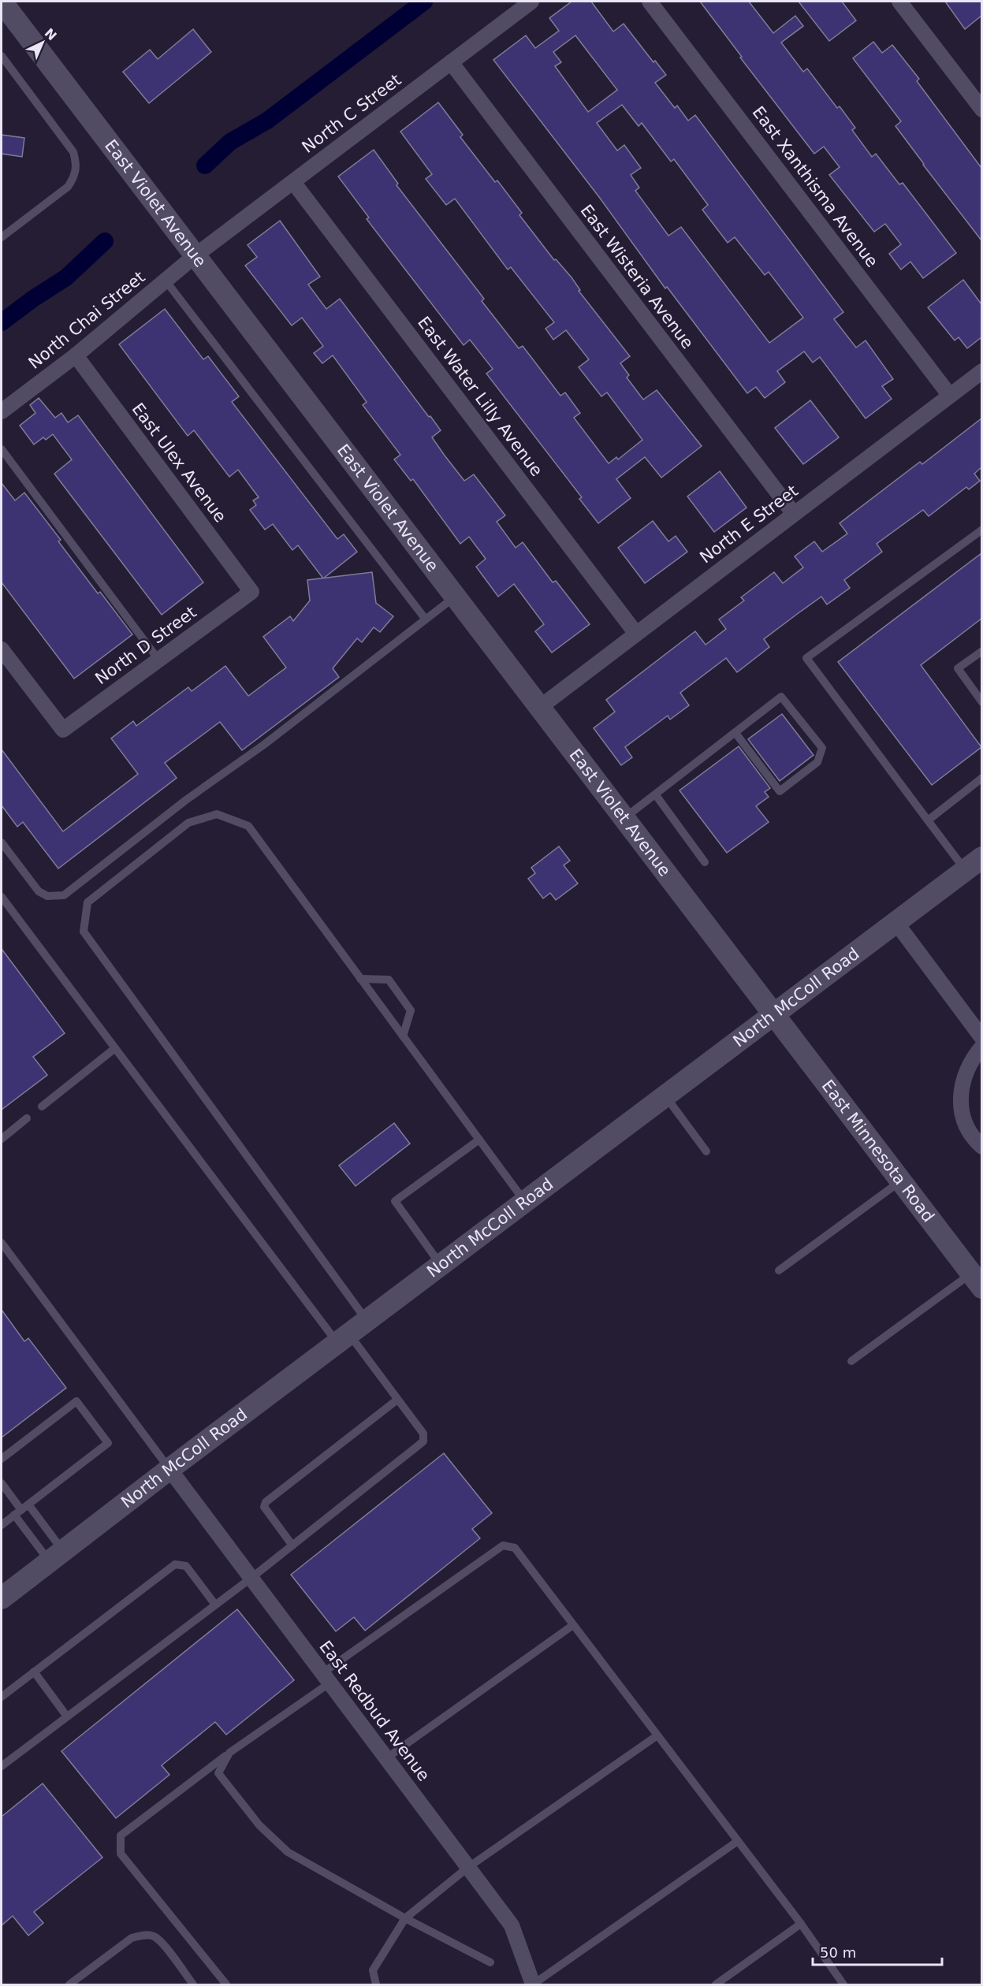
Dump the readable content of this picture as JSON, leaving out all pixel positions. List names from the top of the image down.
{
  "streets": {
    "street": [
      "North C Street",
      "East Xanthisma Avenue",
      "East Violet Avenue",
      "East Wisteria Avenue",
      "North Chai Street",
      "East Water Lilly Avenue",
      "East Ulex Avenue",
      "North E Street",
      "North D Street",
      "North McColl Road",
      "East Minnesota Road",
      "East Redbud Avenue"
    ]
  },
  "crossings": [
    ["North C Street", "East Violet Avenue"],
    ["North C Street", "East Wisteria Avenue"],
    ["North C Street", "North Chai Street"],
    ["North C Street", "East Water Lilly Avenue"],
    ["East Xanthisma Avenue", "North E Street"],
    ["East Violet Avenue", "North Chai Street"],
    ["East Violet Avenue", "North E Street"],
    ["East Violet Avenue", "North McColl Road"],
    ["East Violet Avenue", "East Minnesota Road"],
    ["East Wisteria Avenue", "North E Street"],
    ["North Chai Street", "East Ulex Avenue"],
    ["East Water Lilly Avenue", "North E Street"],
    ["East Ulex Avenue", "North D Street"],
    ["North McColl Road", "East Minnesota Road"],
    ["North McColl Road", "East Redbud Avenue"]
  ],
  "scale_bar": "50 m",
  "north": "top right"
}
